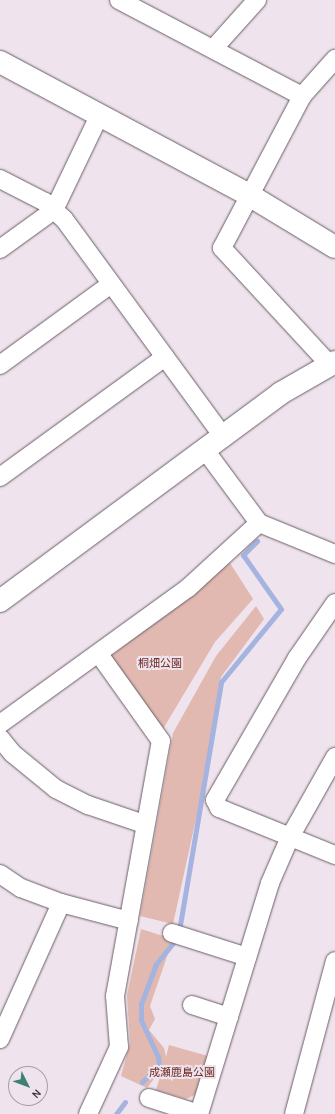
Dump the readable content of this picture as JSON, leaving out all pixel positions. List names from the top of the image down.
{
  "parks": ["桐畑公園", "成瀬鹿島公園"],
  "north": "bottom right"
}
